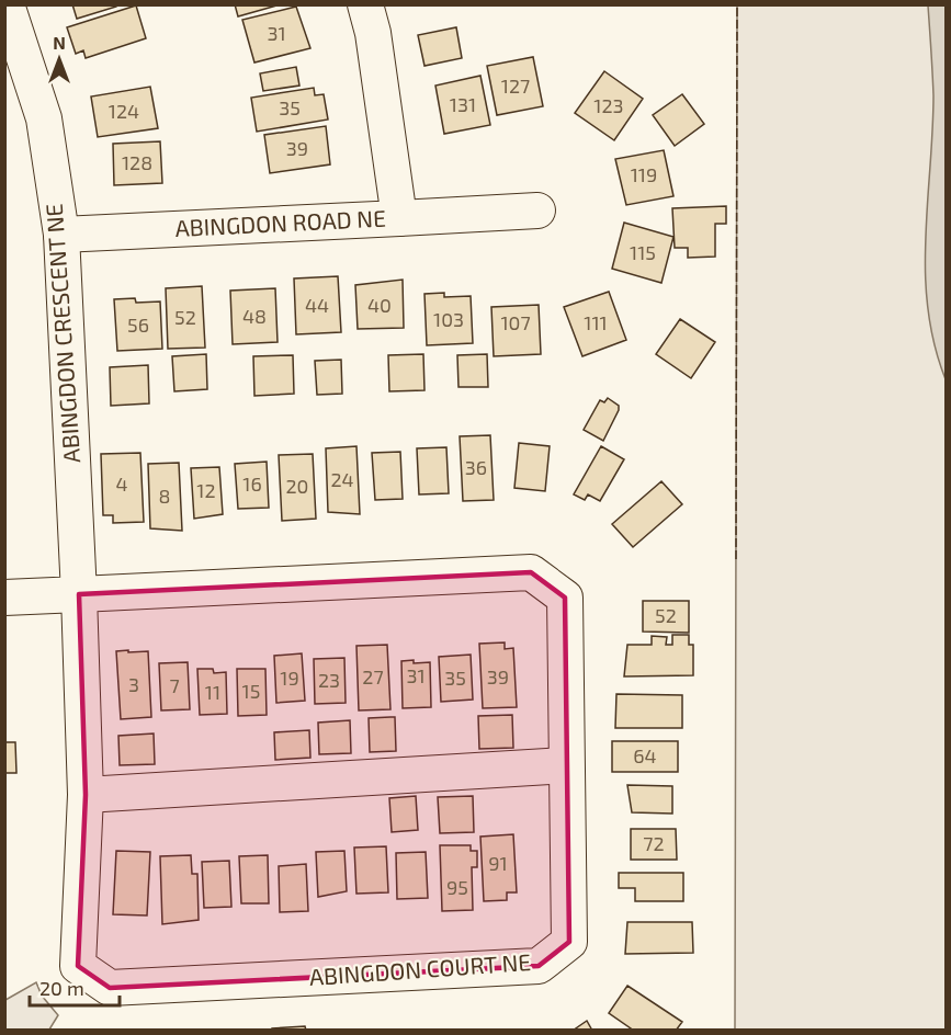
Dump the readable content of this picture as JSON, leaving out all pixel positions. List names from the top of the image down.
{
  "streets": {
    "street": ["ABINGDON ROAD NE", "ABINGDON CRESCENT NE", "ABINGDON COURT NE"]
  },
  "crossings": [
    ["ABINGDON ROAD NE", "ABINGDON CRESCENT NE"],
    ["ABINGDON CRESCENT NE", "ABINGDON COURT NE"]
  ],
  "house_numbers": [
    "31",
    "127",
    "131",
    "123",
    "35",
    "124",
    "39",
    "128",
    "119",
    "115",
    "44",
    "40",
    "48",
    "52",
    "103",
    "107",
    "111",
    "56",
    "36",
    "24",
    "4",
    "16",
    "20",
    "12",
    "8",
    "52",
    "31",
    "27",
    "39",
    "19",
    "35",
    "23",
    "3",
    "7",
    "15",
    "11",
    "64",
    "72",
    "91",
    "95"
  ],
  "scale_bar": "20 m",
  "north": "top"
}
